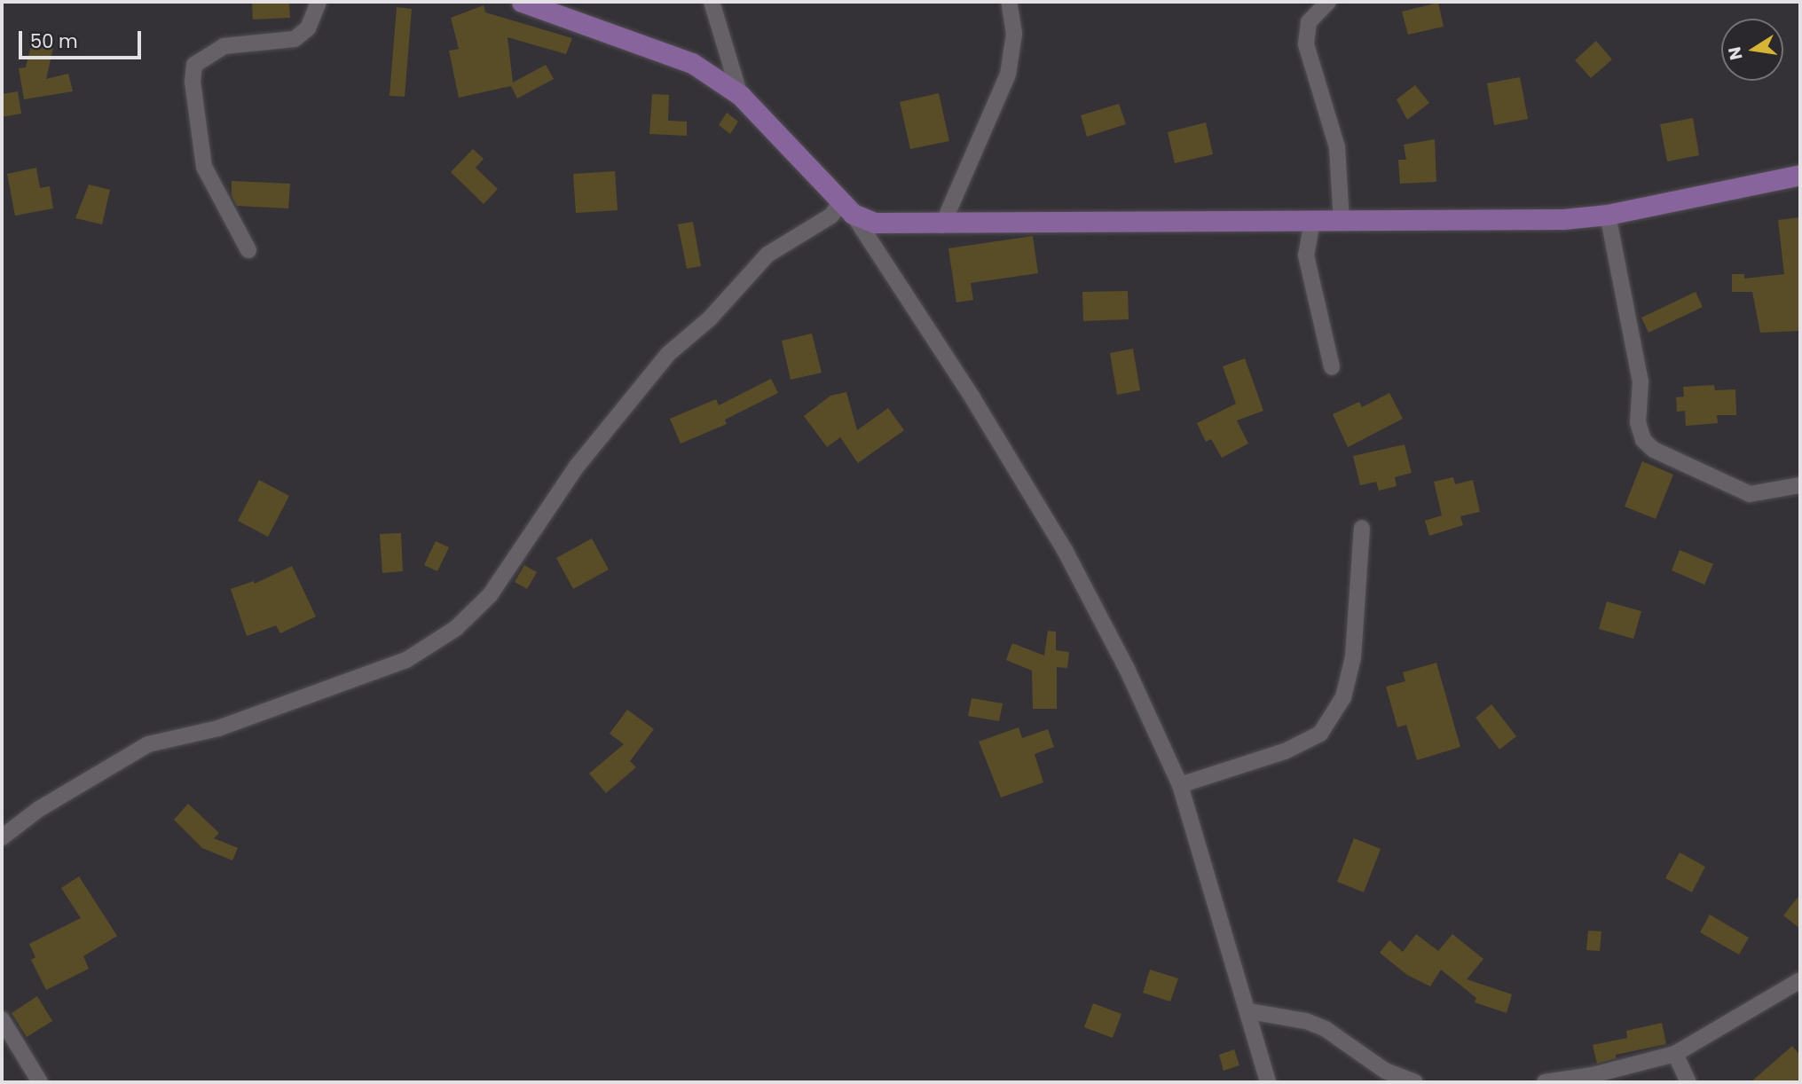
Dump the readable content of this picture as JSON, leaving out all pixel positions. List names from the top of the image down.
{
  "scale_bar": "50 m",
  "north": "left"
}
